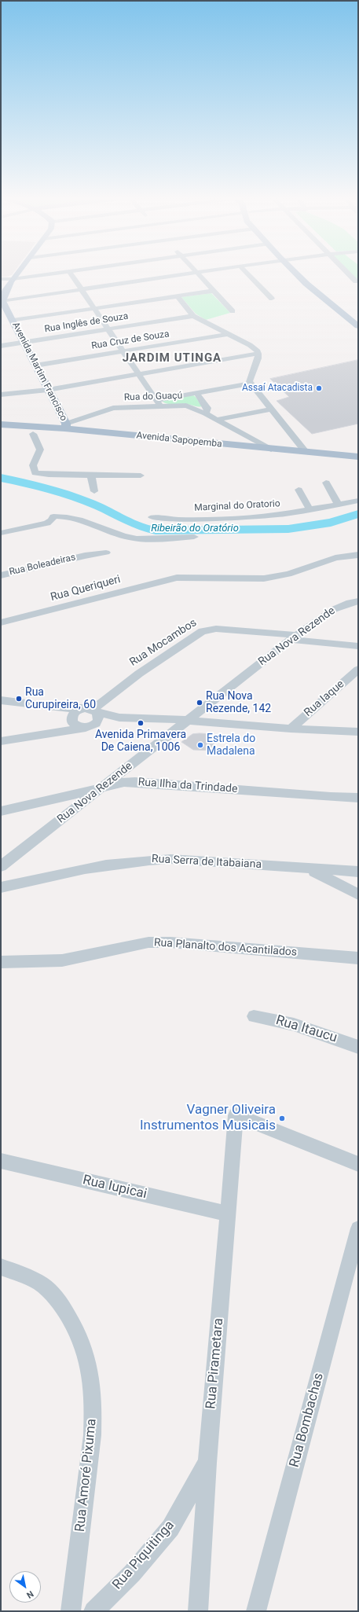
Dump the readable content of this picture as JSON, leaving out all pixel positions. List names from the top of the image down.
{
  "streets": {
    "main road": ["Avenida Martim Francisco", "Avenida Sapopemba"],
    "street": [
      "Rua Inglês de Souza",
      "Rua Cruz de Souza",
      "Rua do Guaçú",
      "Marginal do Oratorio",
      "Rua Boleadeiras",
      "Rua Queriqueri",
      "Rua Nova Rezende",
      "Rua Mocambos",
      "Rua Iaque",
      "Rua Ilha da Trindade",
      "Rua Serra de Itabaiana",
      "Rua Planalto dos Acantilados",
      "Rua Itaucu",
      "Rua Iupicai",
      "Rua Pirametara",
      "Rua Bombachas",
      "Rua Amoré Pixuma",
      "Rua Piquitinga"
    ]
  },
  "crossings": [
    ["Rua Inglês de Souza", "Avenida Martim Francisco"],
    ["Rua Cruz de Souza", "Avenida Martim Francisco"],
    ["Avenida Martim Francisco", "Rua do Guaçú"],
    ["Avenida Martim Francisco", "Avenida Sapopemba"],
    ["Rua do Guaçú", "Avenida Sapopemba"],
    ["Rua Nova Rezende", "Rua Mocambos"],
    ["Rua Nova Rezende", "Rua Ilha da Trindade"],
    ["Rua Iupicai", "Rua Pirametara"],
    ["Rua Pirametara", "Rua Piquitinga"]
  ],
  "districts": ["JARDIM UTINGA"],
  "water": ["Ribeirão do Oratório"],
  "places": [
    "Assaí Atacadista",
    "Rua Curupireira, 60",
    "Rua Nova Rezende, 142",
    "Avenida Primavera De Caiena, 1006",
    "Estrela do Madalena",
    "Vagner Oliveira Instrumentos Musicais"
  ],
  "north": "bottom right"
}
